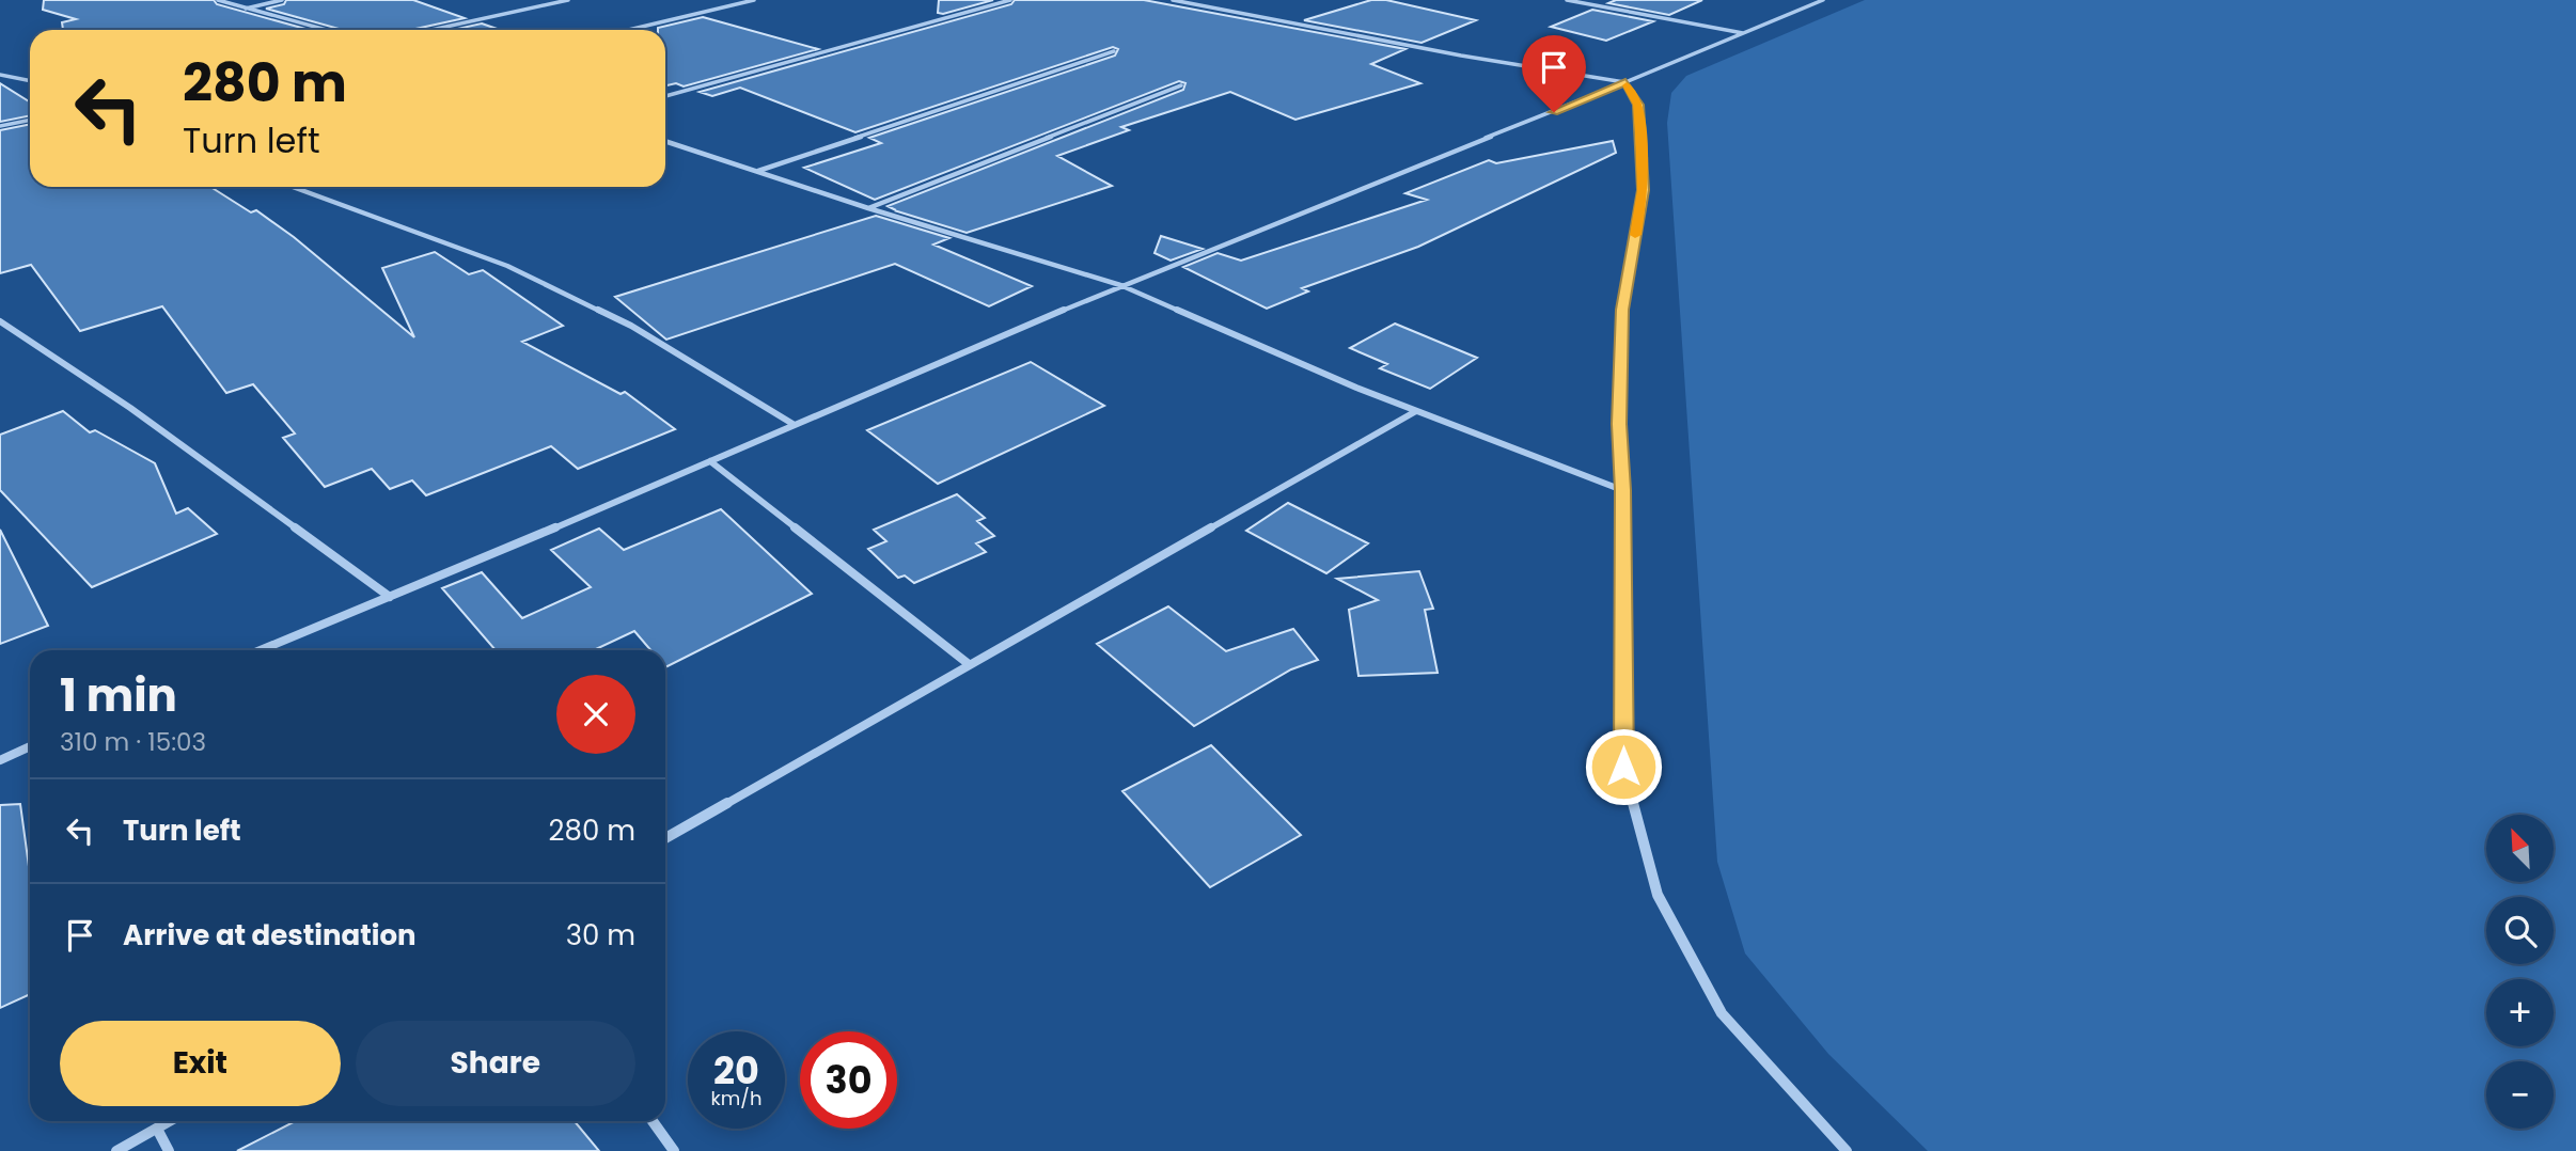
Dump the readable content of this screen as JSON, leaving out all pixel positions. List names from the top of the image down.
{
  "north": "top left",
  "page": {
    "turn": ["280 m", "Turn left"],
    "heading": ["1 min", "310 m · 15:03"],
    "list": [
      {
        "name": "Turn left",
        "value": "280 m"
      },
      {
        "name": "Arrive at destination",
        "value": "30 m"
      }
    ],
    "map_buttons": ["+", "−"],
    "buttons": ["Exit", "Share"],
    "speed": "20 km/h",
    "limit": "30"
  }
}
